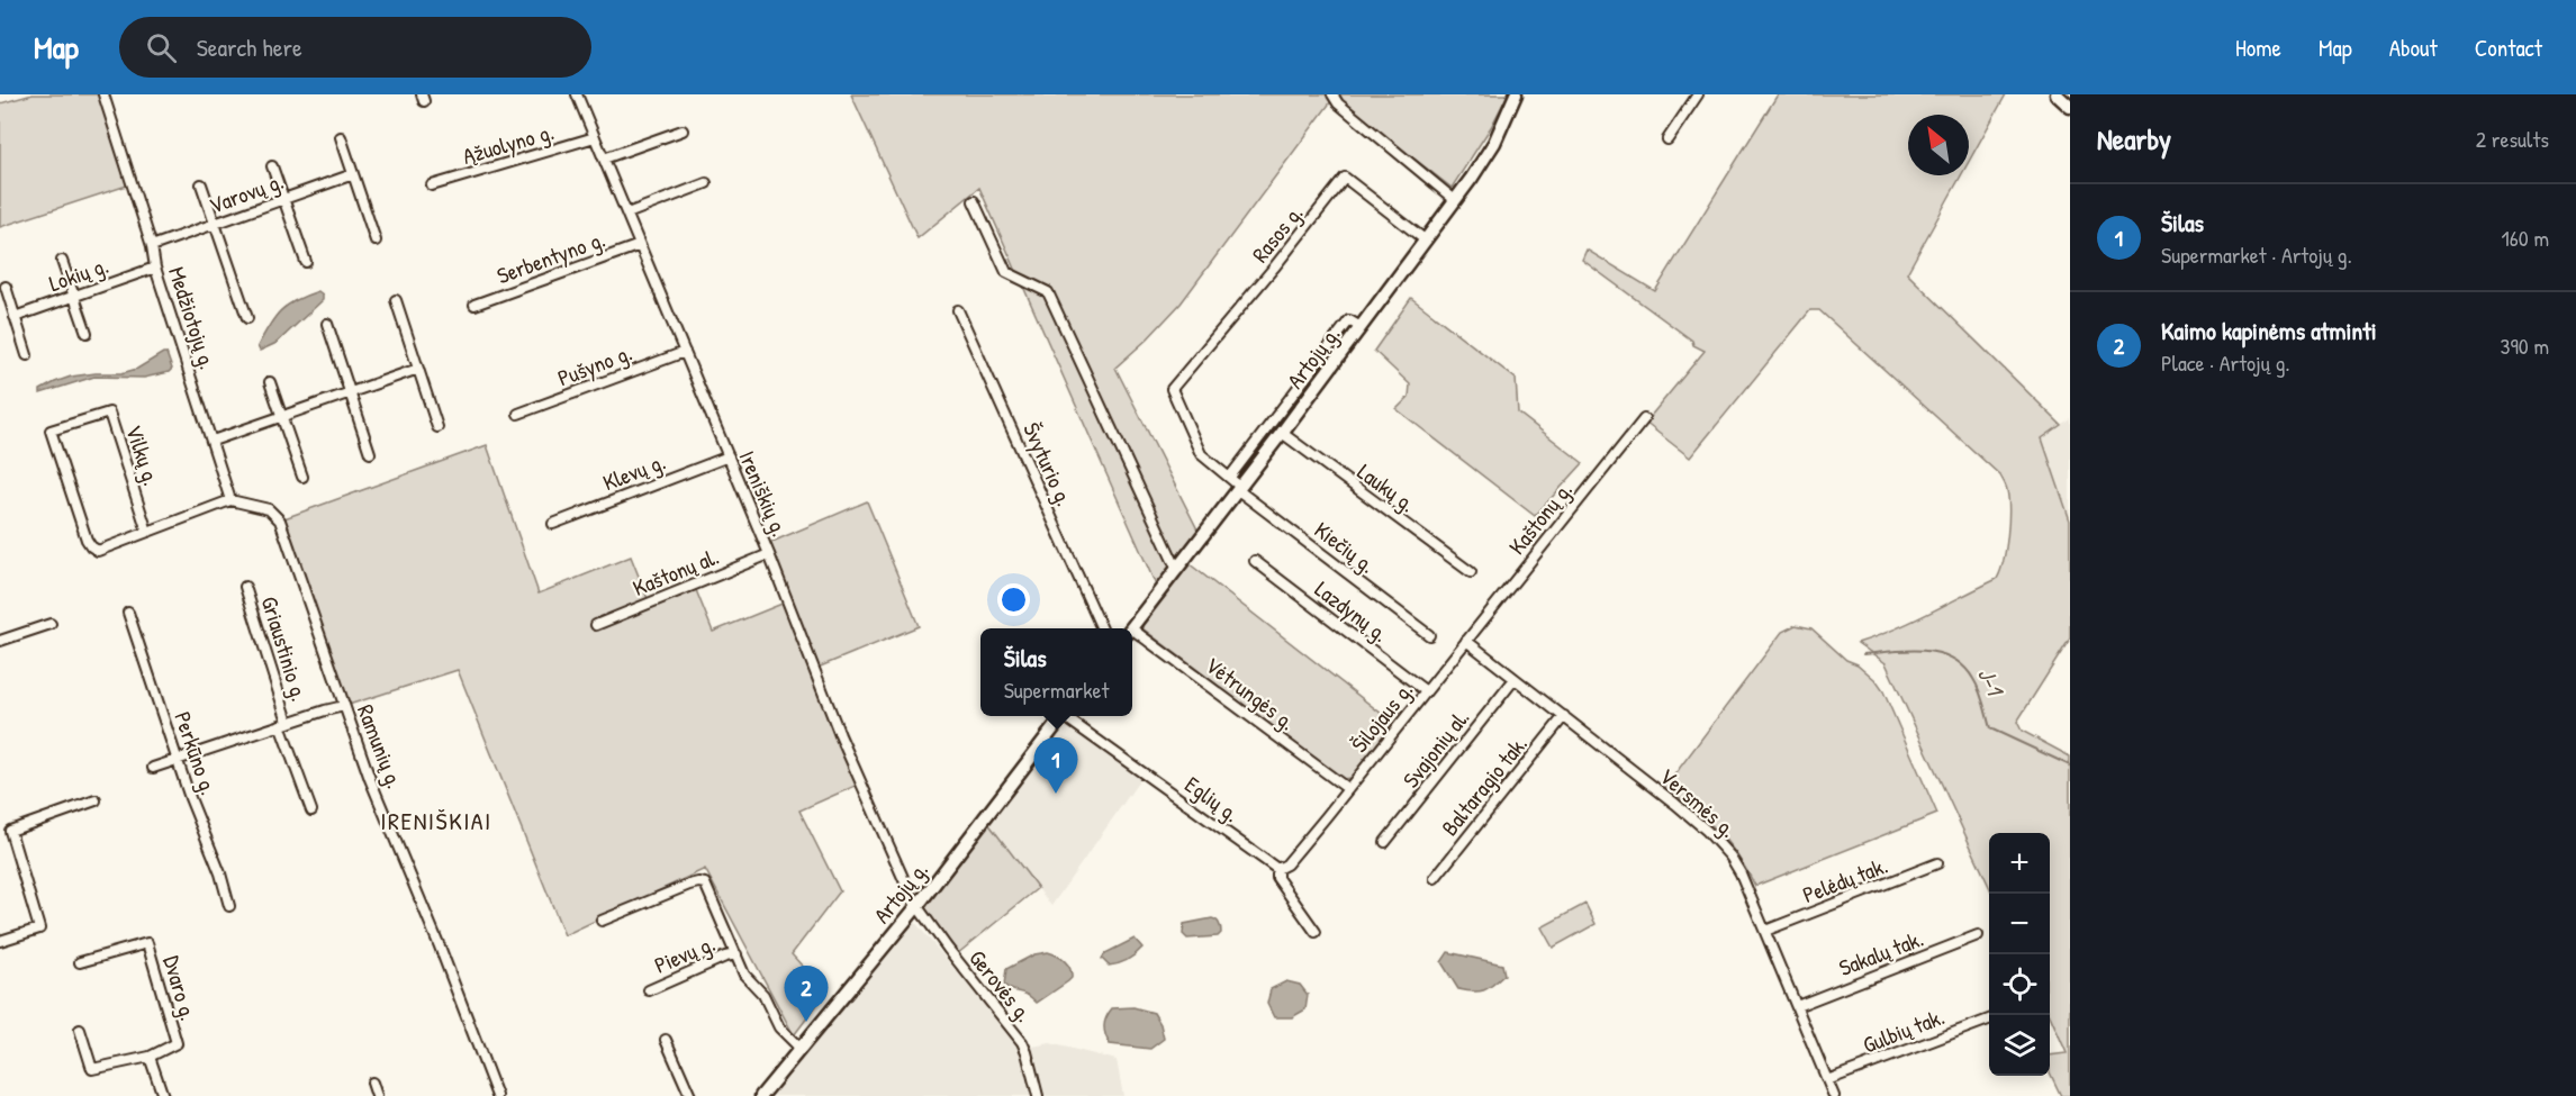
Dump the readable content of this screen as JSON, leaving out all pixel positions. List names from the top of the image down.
{
  "streets": {
    "main road": ["Artojų g."],
    "street": [
      "Ąžuolyno g.",
      "Varovų g.",
      "Rasos g.",
      "Serbentyno g.",
      "Lokių g.",
      "Medžiotojų g.",
      "Pušyno g.",
      "Vilkų g.",
      "Švyturio g.",
      "Klevų g.",
      "Laukų g.",
      "Ireniškių g.",
      "Kaštonų g.",
      "Kiečių g.",
      "Kaštonų al.",
      "Lazdynų g.",
      "Griaustinio g.",
      "Vėtrungės g.",
      "Šilojaus g.",
      "Ramunių g.",
      "Svajonių al.",
      "Perkūno g.",
      "Baltaragio tak.",
      "Eglių g.",
      "Versmės g.",
      "Pelėdų tak.",
      "Sakalų tak.",
      "Pievų g.",
      "Gerovės g.",
      "Dvaro g.",
      "Gulbių tak."
    ]
  },
  "crossings": [
    ["Ąžuolyno g.", "Ireniškių g."],
    ["Varovų g.", "Medžiotojų g."],
    ["Rasos g.", "Artojų g."],
    ["Rasos g.", "Kiečių g."],
    ["Serbentyno g.", "Ireniškių g."],
    ["Lokių g.", "Medžiotojų g."],
    ["Medžiotojų g.", "Ramunių g."],
    ["Artojų g.", "Laukų g."],
    ["Artojų g.", "Ireniškių g."],
    ["Artojų g.", "Kiečių g."],
    ["Artojų g.", "Gerovės g."],
    ["Pušyno g.", "Ireniškių g."],
    ["Klevų g.", "Ireniškių g."],
    ["Ireniškių g.", "Kaštonų al."],
    ["Ireniškių g.", "Gerovės g."],
    ["Kaštonų g.", "Šilojaus g."],
    ["Kaštonų g.", "Versmės g."],
    ["Lazdynų g.", "Šilojaus g."],
    ["Vėtrungės g.", "Šilojaus g."],
    ["Šilojaus g.", "Eglių g."],
    ["Šilojaus g.", "Versmės g."],
    ["Svajonių al.", "Versmės g."],
    ["Baltaragio tak.", "Versmės g."],
    ["Versmės g.", "Pelėdų tak."],
    ["Versmės g.", "Sakalų tak."],
    ["Versmės g.", "Gulbių tak."]
  ],
  "districts": ["IRENIŠKIAI"],
  "water": ["J-1"],
  "north": "top left",
  "page": {
    "header": "Map",
    "search": "Search here",
    "nav": [
      "Home",
      "Map",
      "About",
      "Contact"
    ],
    "heading": ["Nearby", "2 results"],
    "list": [
      {
        "mark": "1",
        "name": "Šilas",
        "note": "Supermarket · Artojų g.",
        "value": "160 m"
      },
      {
        "mark": "2",
        "name": "Kaimo kapinėms atminti",
        "note": "Place · Artojų g.",
        "value": "390 m"
      }
    ],
    "popup": ["Šilas", "Supermarket"],
    "pins": ["1", "2"],
    "map_buttons": ["+", "−"]
  }
}
